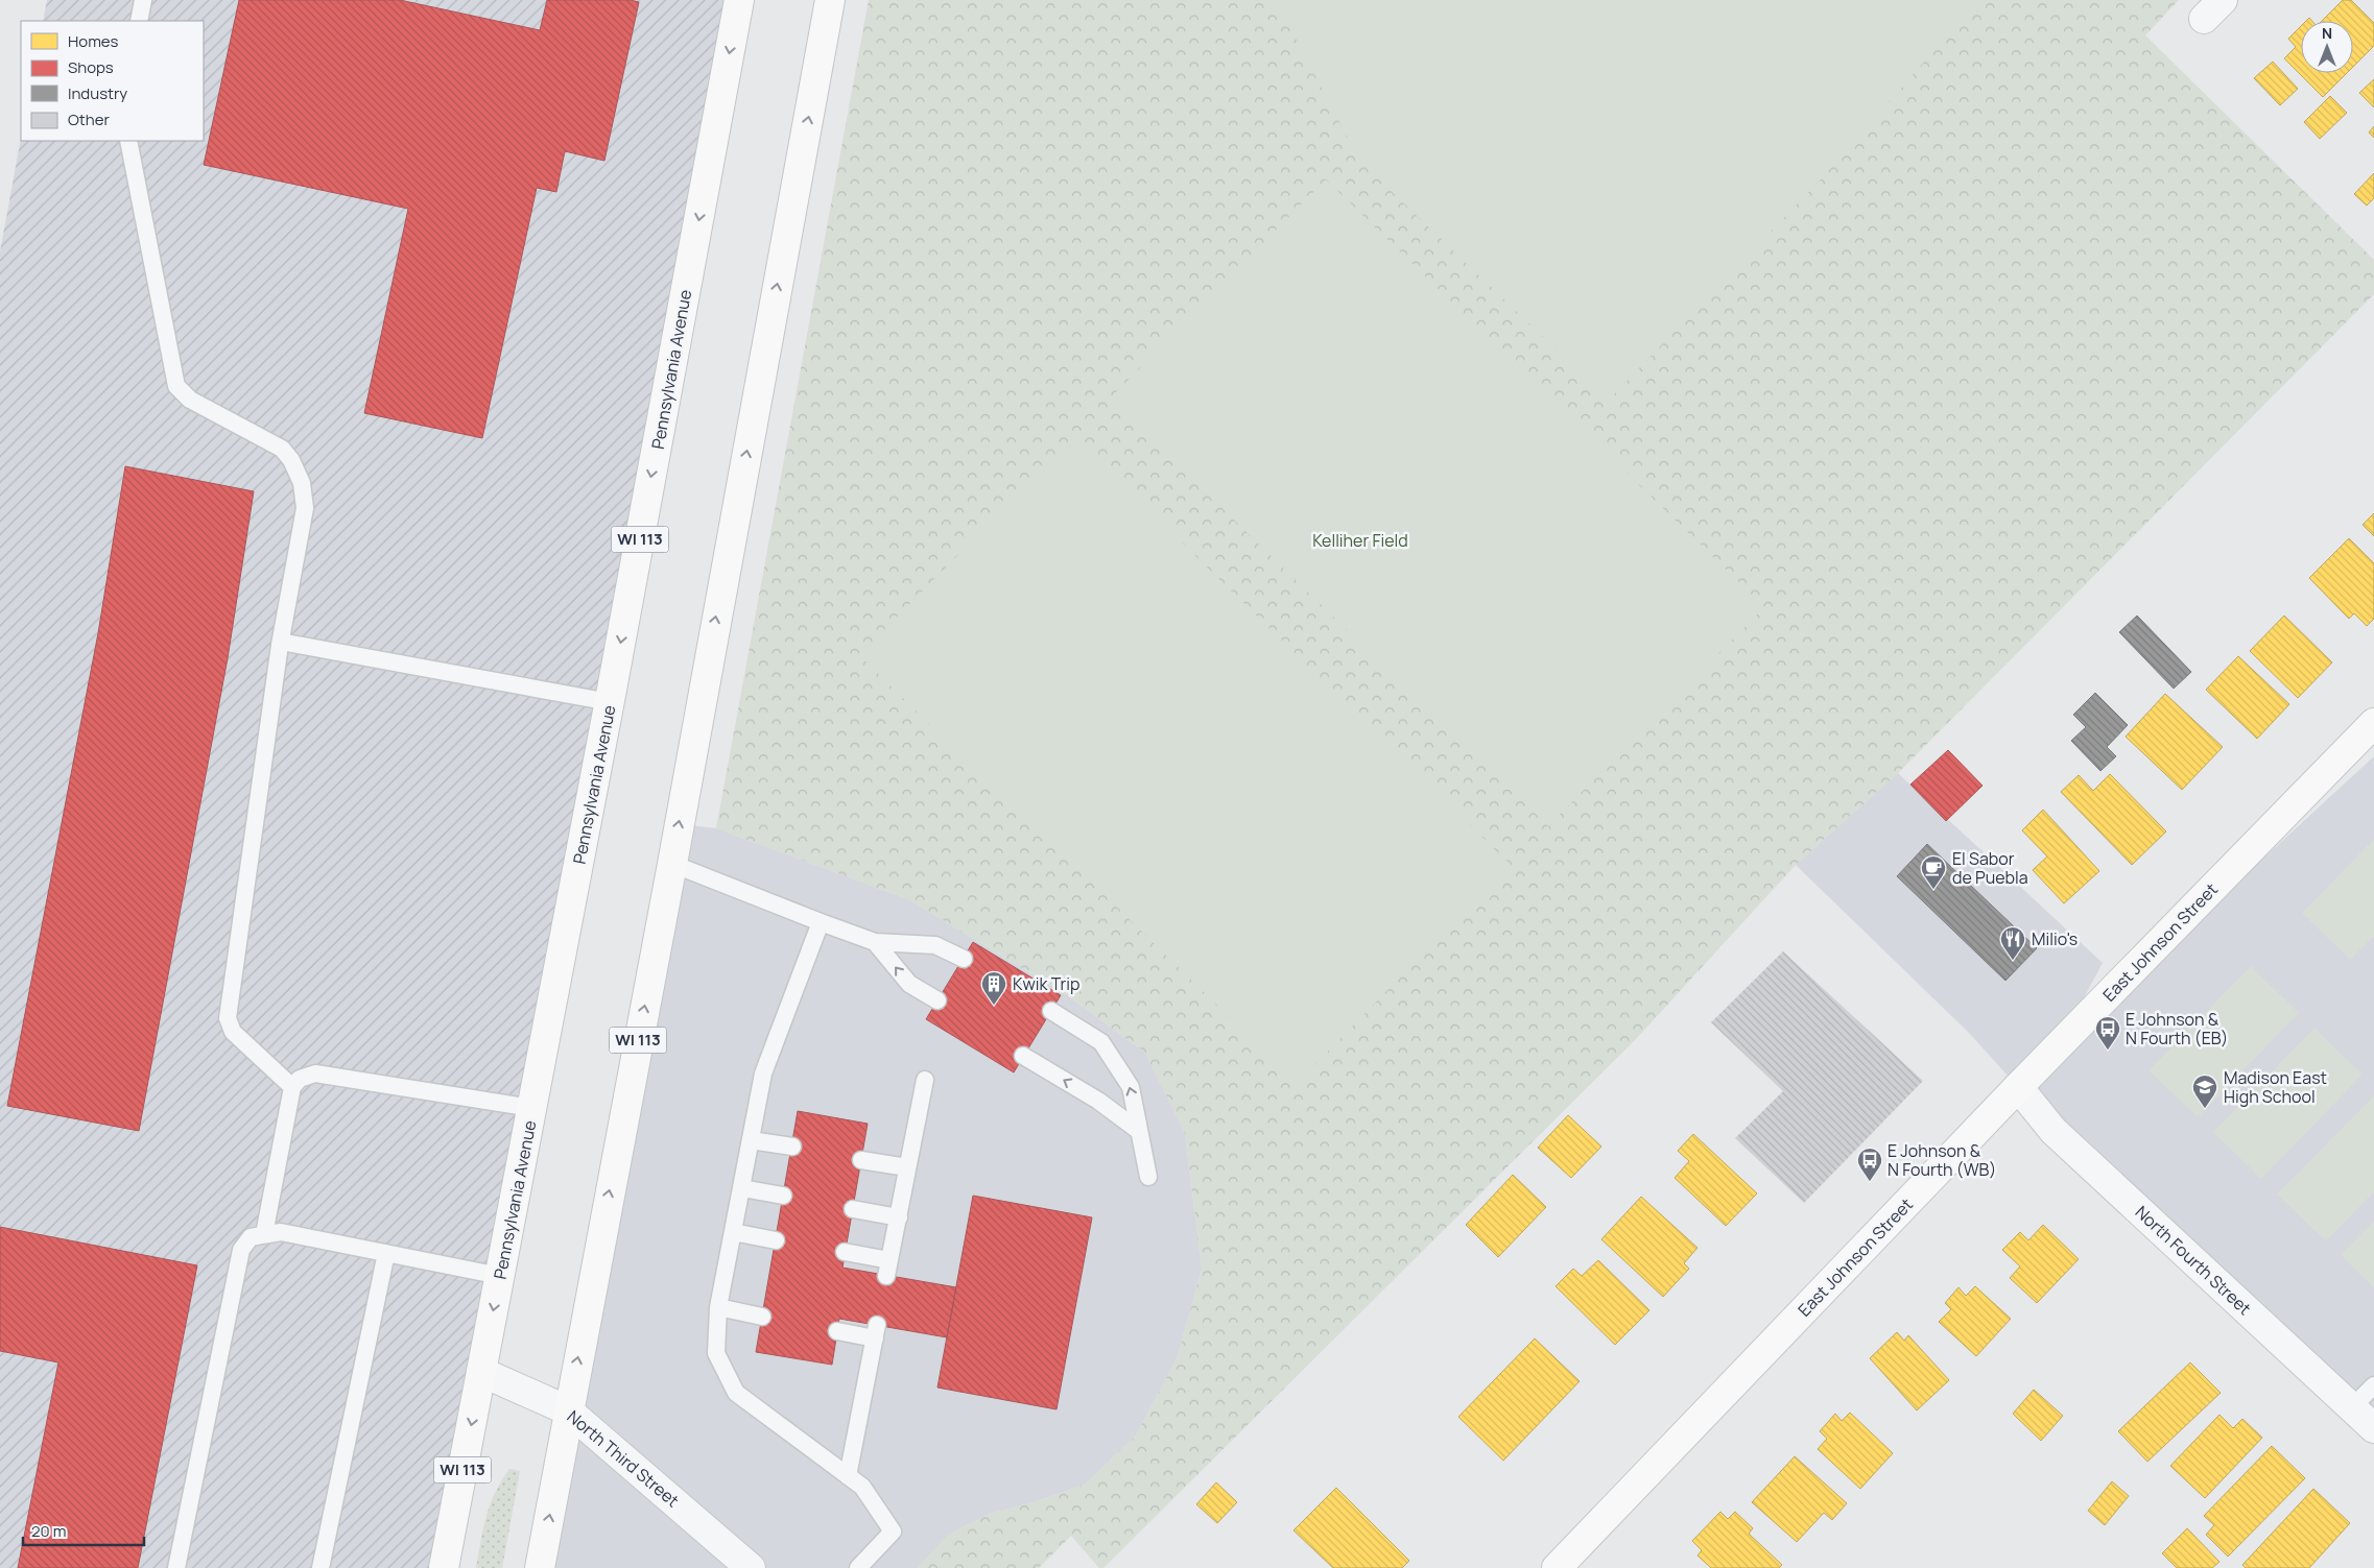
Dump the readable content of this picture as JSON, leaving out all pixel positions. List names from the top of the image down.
{
  "streets": {
    "main road": ["Pennsylvania Avenue", "WI 113", "East Johnson Street"],
    "street": ["North Fourth Street", "North Third Street"]
  },
  "crossings": [
    ["Pennsylvania Avenue", "North Third Street"],
    ["WI 113", "North Third Street"],
    ["East Johnson Street", "North Fourth Street"]
  ],
  "parks": ["Kelliher Field"],
  "places": {
    "cafe": ["El Sabor de Puebla"],
    "restaurant": ["Milio's"],
    "building": ["Kwik Trip"],
    "bus stop": ["E Johnson & N Fourth (EB)", "E Johnson & N Fourth (WB)"],
    "school or university": ["Madison East High School"]
  },
  "legend": [
    "Homes",
    "Shops",
    "Industry",
    "Other"
  ],
  "scale_bar": "20 m",
  "north": "top"
}
